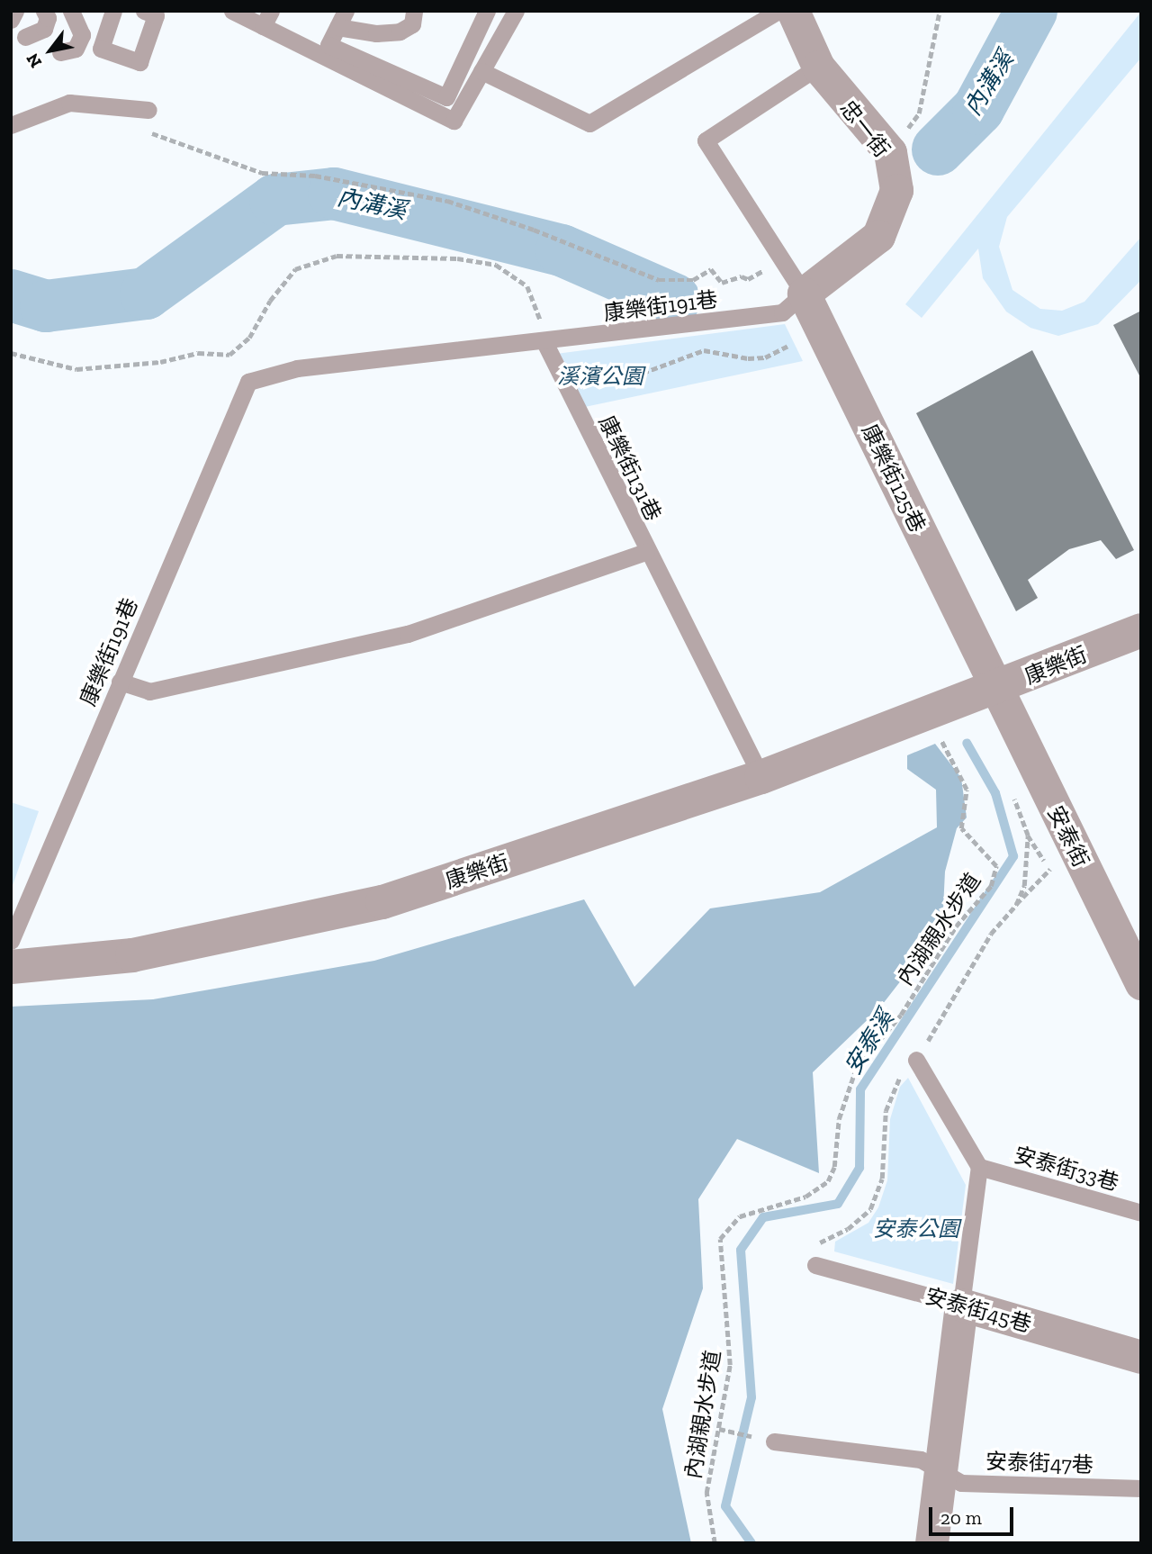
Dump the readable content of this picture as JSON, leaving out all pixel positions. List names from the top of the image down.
{
  "streets": {
    "street": [
      "忠一街",
      "康樂街125巷",
      "康樂街",
      "安泰街",
      "安泰街45巷"
    ],
    "lane": [
      "康樂街191巷",
      "康樂街131巷",
      "安泰街33巷",
      "安泰街47巷"
    ],
    "path": ["內湖親水步道"]
  },
  "crossings": [
    ["忠一街", "康樂街191巷"],
    ["忠一街", "康樂街125巷"],
    ["康樂街191巷", "康樂街131巷"],
    ["康樂街191巷", "康樂街125巷"],
    ["康樂街131巷", "康樂街"],
    ["康樂街125巷", "康樂街"],
    ["康樂街125巷", "安泰街"],
    ["康樂街", "安泰街"],
    ["康樂街", "內湖親水步道"]
  ],
  "water": ["內溝溪", "安泰溪"],
  "parks": ["溪濱公園", "安泰公園"],
  "scale_bar": "20 m",
  "north": "bottom left"
}
